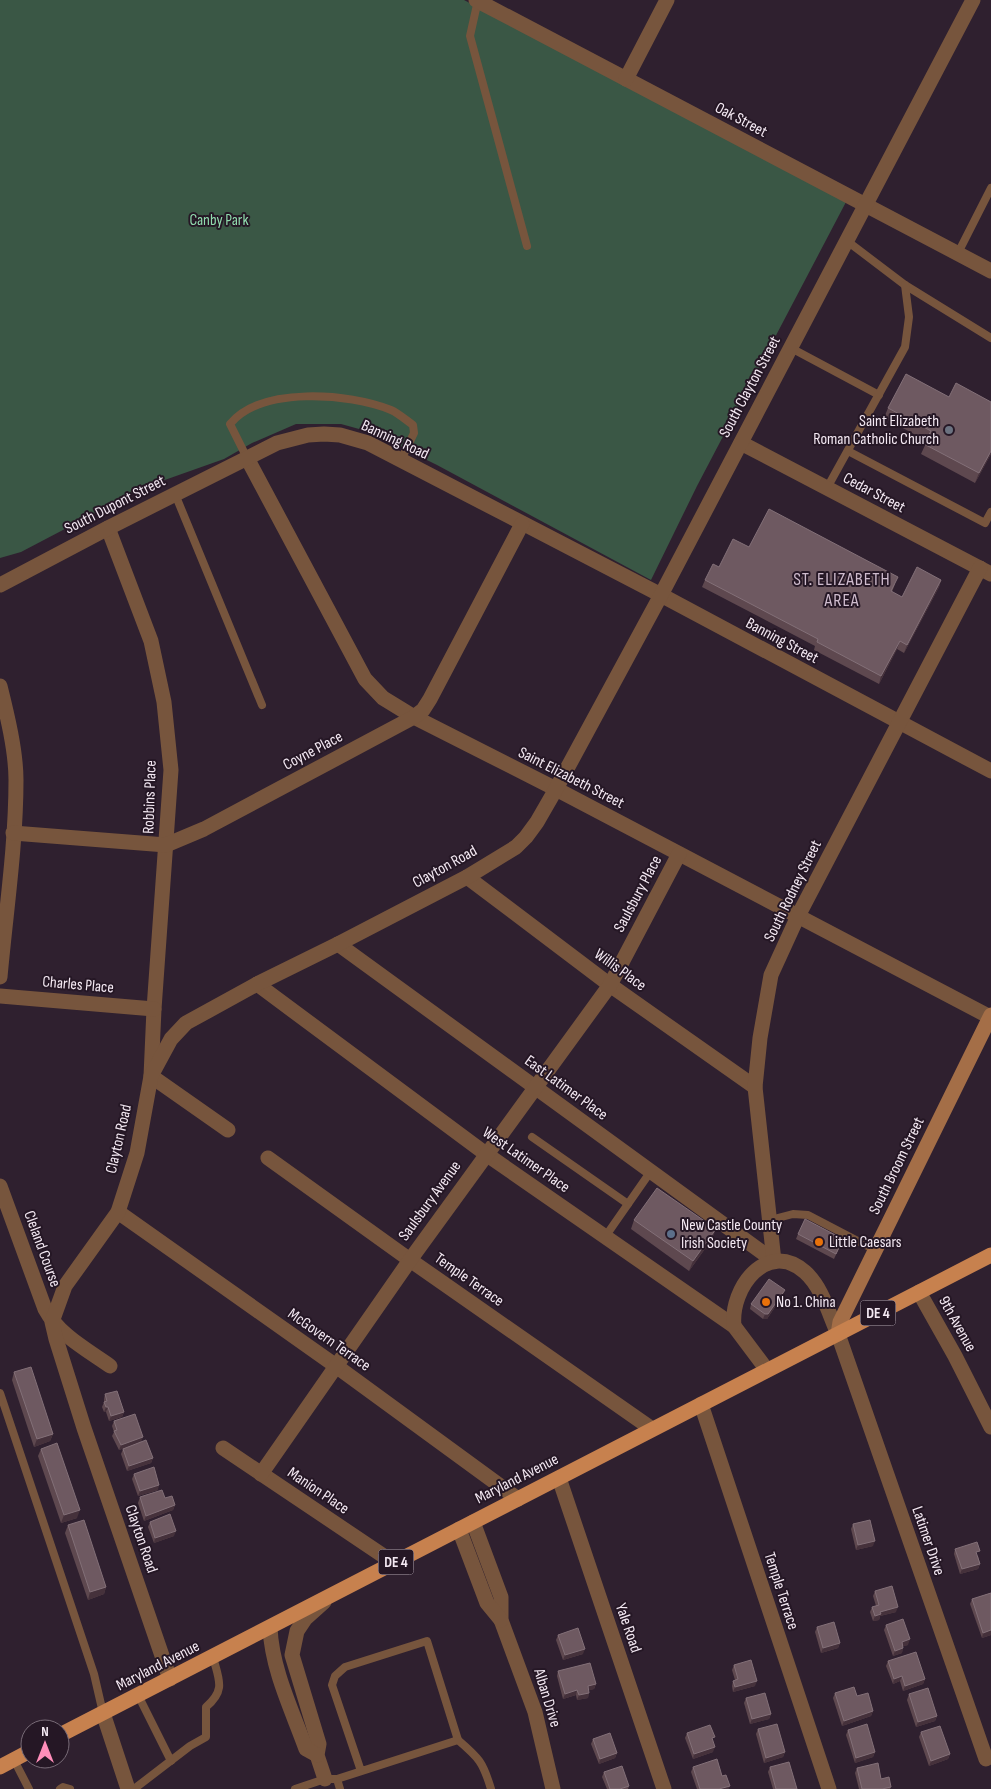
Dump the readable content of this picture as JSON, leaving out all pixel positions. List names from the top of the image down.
{
  "streets": {
    "main road": ["DE 4", "Maryland Avenue"],
    "street": [
      "Oak Street",
      "South Clayton Street",
      "Banning Road",
      "Cedar Street",
      "South Dupont Street",
      "Banning Street",
      "Coyne Place",
      "Saint Elizabeth Street",
      "Robbins Place",
      "Clayton Road",
      "South Rodney Street",
      "Saulsbury Place",
      "Willis Place",
      "Charles Place",
      "East Latimer Place",
      "West Latimer Place",
      "South Broom Street",
      "Saulsbury Avenue",
      "Cleland Course",
      "Temple Terrace",
      "9th Avenue",
      "McGovern Terrace",
      "Manion Place",
      "Latimer Drive",
      "Yale Road",
      "Alban Drive"
    ]
  },
  "crossings": [
    ["Oak Street", "South Clayton Street"],
    ["South Clayton Street", "Cedar Street"],
    ["South Clayton Street", "Banning Street"],
    ["South Clayton Street", "Saint Elizabeth Street"],
    ["South Clayton Street", "Clayton Road"],
    ["Banning Road", "South Dupont Street"],
    ["Banning Road", "Banning Street"],
    ["Banning Road", "Coyne Place"],
    ["Banning Road", "Saint Elizabeth Street"],
    ["Cedar Street", "South Rodney Street"],
    ["South Dupont Street", "Saint Elizabeth Street"],
    ["South Dupont Street", "Robbins Place"],
    ["Banning Street", "Coyne Place"],
    ["Banning Street", "South Rodney Street"],
    ["Coyne Place", "Saint Elizabeth Street"],
    ["Coyne Place", "Robbins Place"],
    ["Saint Elizabeth Street", "Clayton Road"],
    ["Saint Elizabeth Street", "South Rodney Street"],
    ["Saint Elizabeth Street", "Saulsbury Place"],
    ["Saint Elizabeth Street", "South Broom Street"],
    ["Robbins Place", "Clayton Road"],
    ["Robbins Place", "Charles Place"],
    ["Clayton Road", "Willis Place"],
    ["Clayton Road", "East Latimer Place"],
    ["Clayton Road", "West Latimer Place"],
    ["Clayton Road", "Cleland Course"],
    ["Clayton Road", "McGovern Terrace"],
    ["Clayton Road", "Maryland Avenue"],
    ["South Rodney Street", "Willis Place"],
    ["South Rodney Street", "East Latimer Place"],
    ["South Rodney Street", "West Latimer Place"],
    ["South Rodney Street", "South Broom Street"],
    ["South Rodney Street", "Maryland Avenue"],
    ["South Rodney Street", "Latimer Drive"],
    ["Saulsbury Place", "Saulsbury Avenue"],
    ["Willis Place", "Saulsbury Avenue"],
    ["East Latimer Place", "West Latimer Place"],
    ["East Latimer Place", "South Broom Street"],
    ["East Latimer Place", "Saulsbury Avenue"],
    ["East Latimer Place", "Maryland Avenue"],
    ["East Latimer Place", "Latimer Drive"],
    ["West Latimer Place", "South Broom Street"],
    ["West Latimer Place", "Saulsbury Avenue"],
    ["West Latimer Place", "Maryland Avenue"],
    ["West Latimer Place", "Latimer Drive"],
    ["South Broom Street", "Maryland Avenue"],
    ["South Broom Street", "Latimer Drive"],
    ["Saulsbury Avenue", "Temple Terrace"],
    ["Saulsbury Avenue", "McGovern Terrace"],
    ["Saulsbury Avenue", "Manion Place"],
    ["Temple Terrace", "Maryland Avenue"],
    ["9th Avenue", "Maryland Avenue"],
    ["McGovern Terrace", "Maryland Avenue"],
    ["Maryland Avenue", "Manion Place"],
    ["Maryland Avenue", "Latimer Drive"],
    ["Maryland Avenue", "Yale Road"],
    ["Maryland Avenue", "Alban Drive"]
  ],
  "districts": ["ST. ELIZABETH AREA"],
  "parks": ["Canby Park"],
  "places": [
    "Saint Elizabeth Roman Catholic Church",
    "New Castle County Irish Society",
    "Little Caesars",
    "No 1. China"
  ],
  "north": "top"
}
